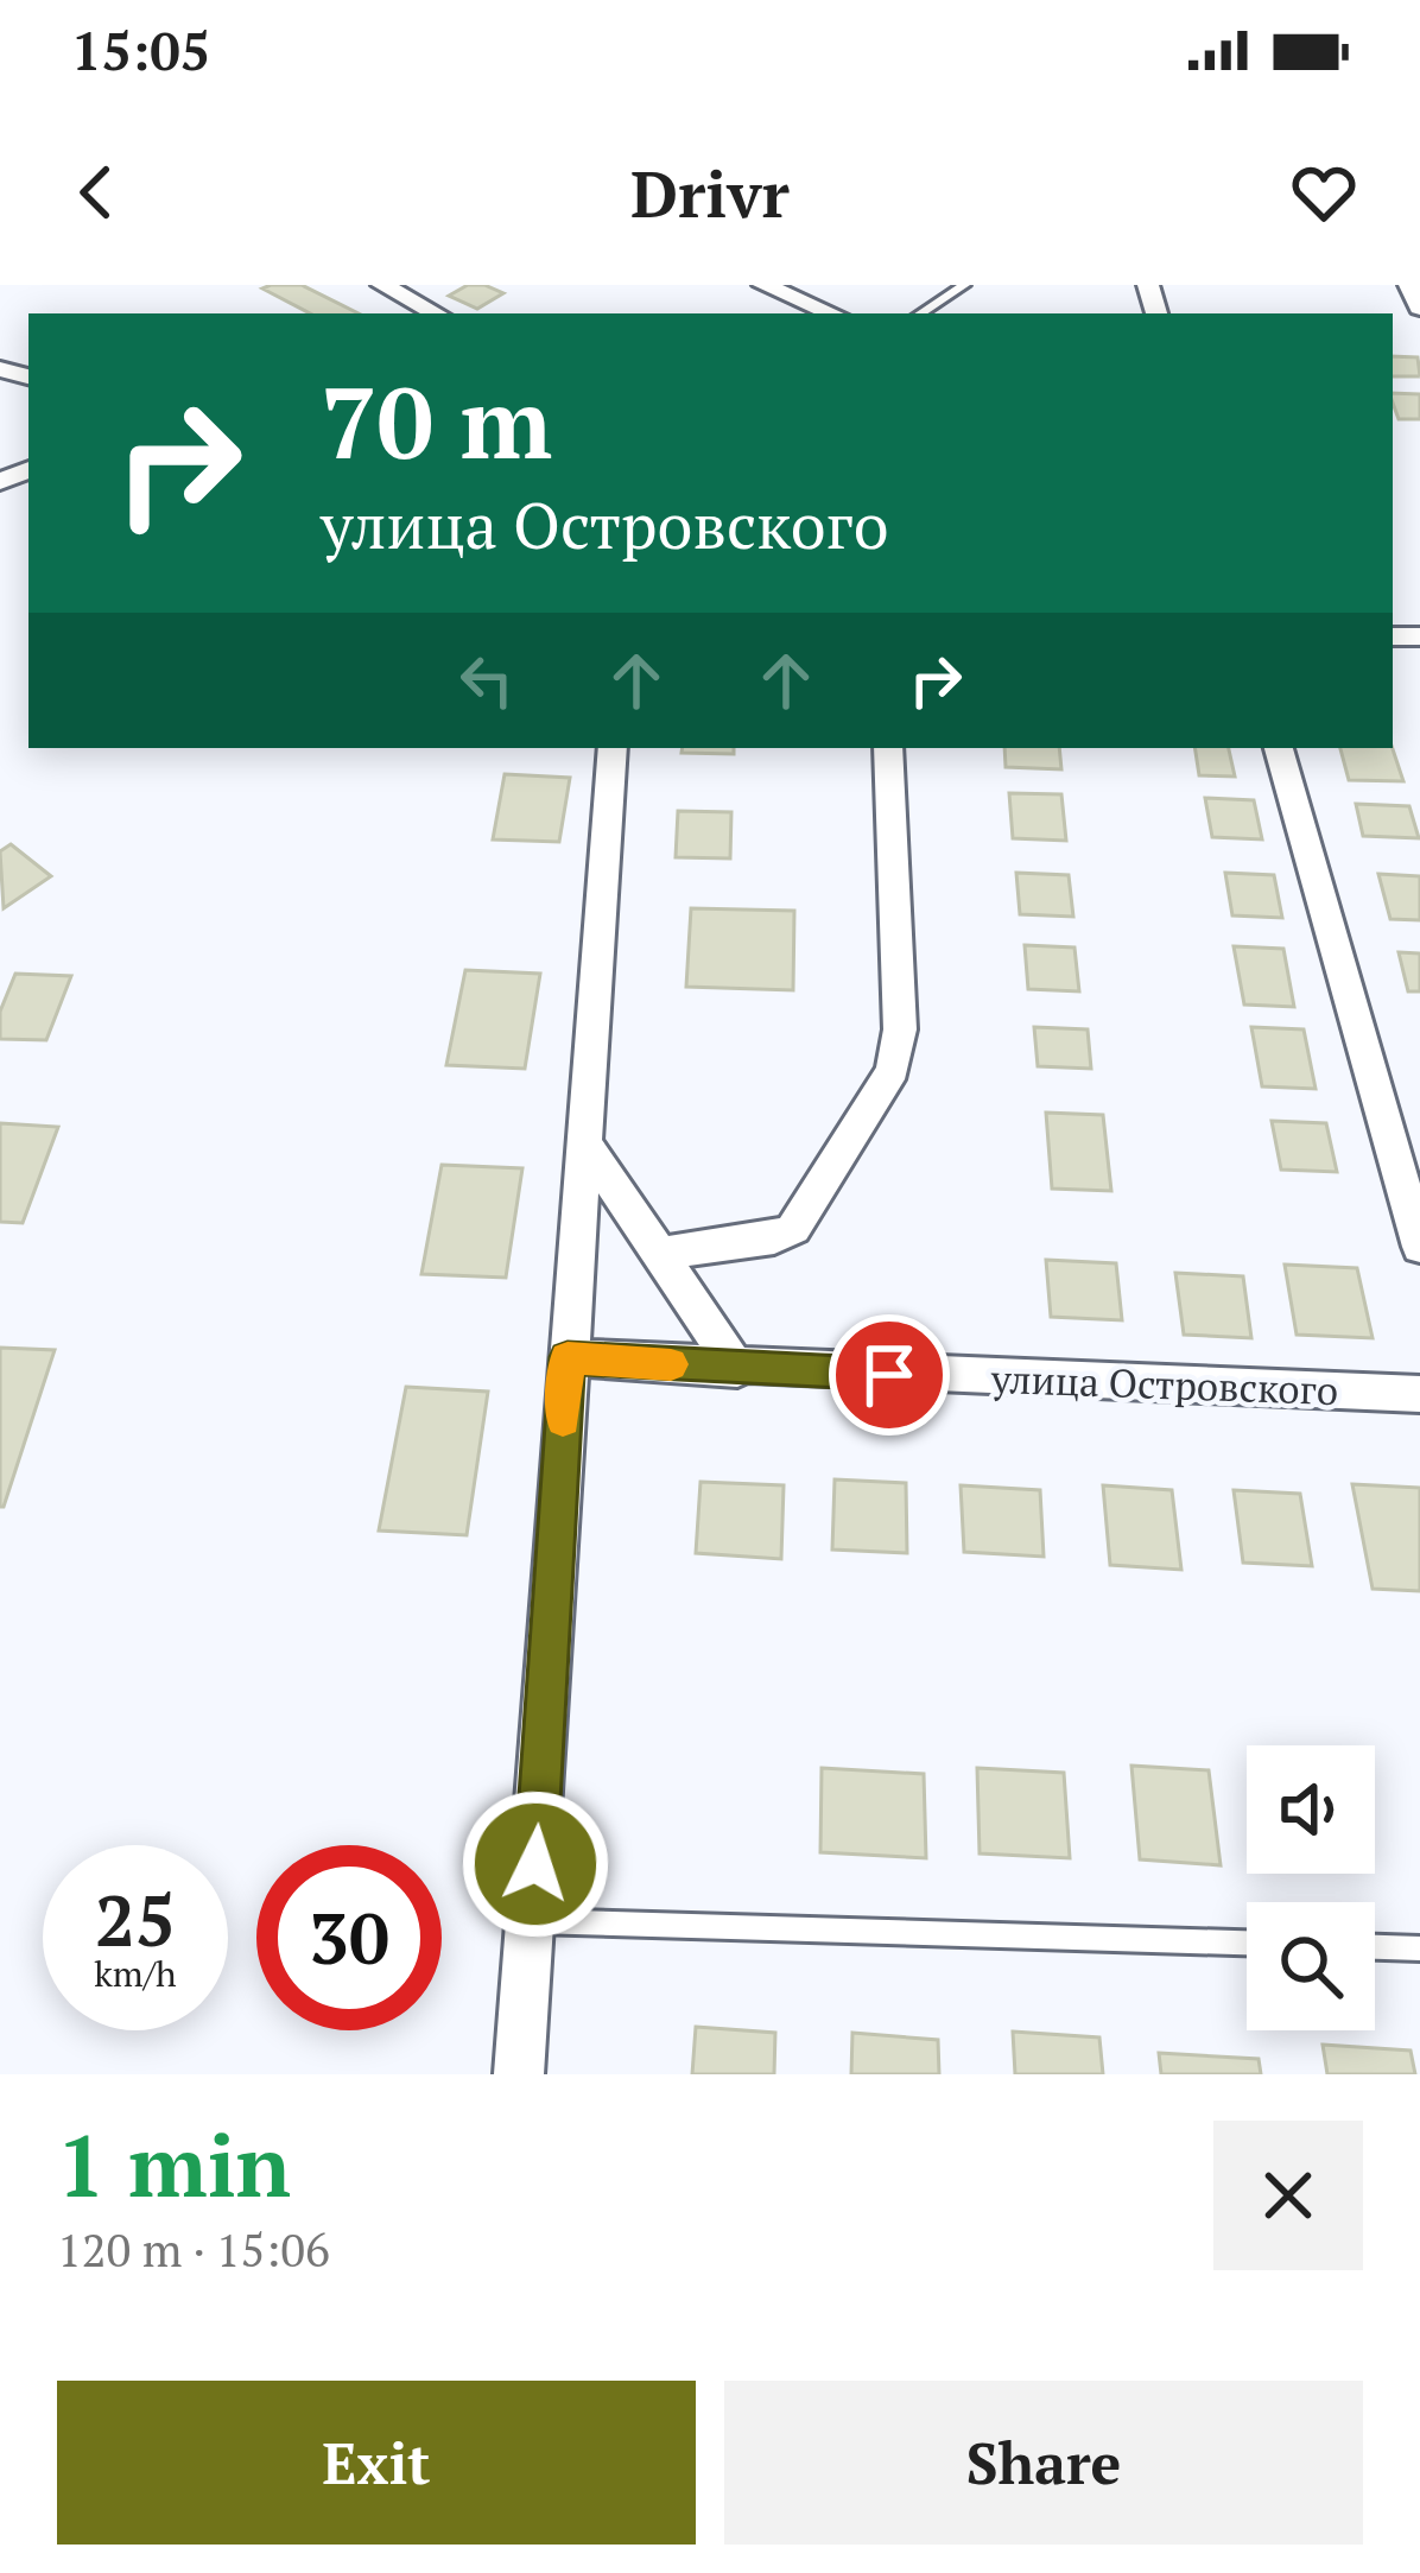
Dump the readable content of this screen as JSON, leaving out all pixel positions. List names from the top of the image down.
{
  "streets": {
    "street": ["улица Островского"]
  },
  "page": {
    "status": "15:05",
    "header": "Drivr",
    "turn": ["70 m", "улица Островского"],
    "speed": "25 km/h",
    "limit": "30",
    "heading": ["1 min", "120 m · 15:06"],
    "buttons": ["Exit", "Share"]
  }
}
